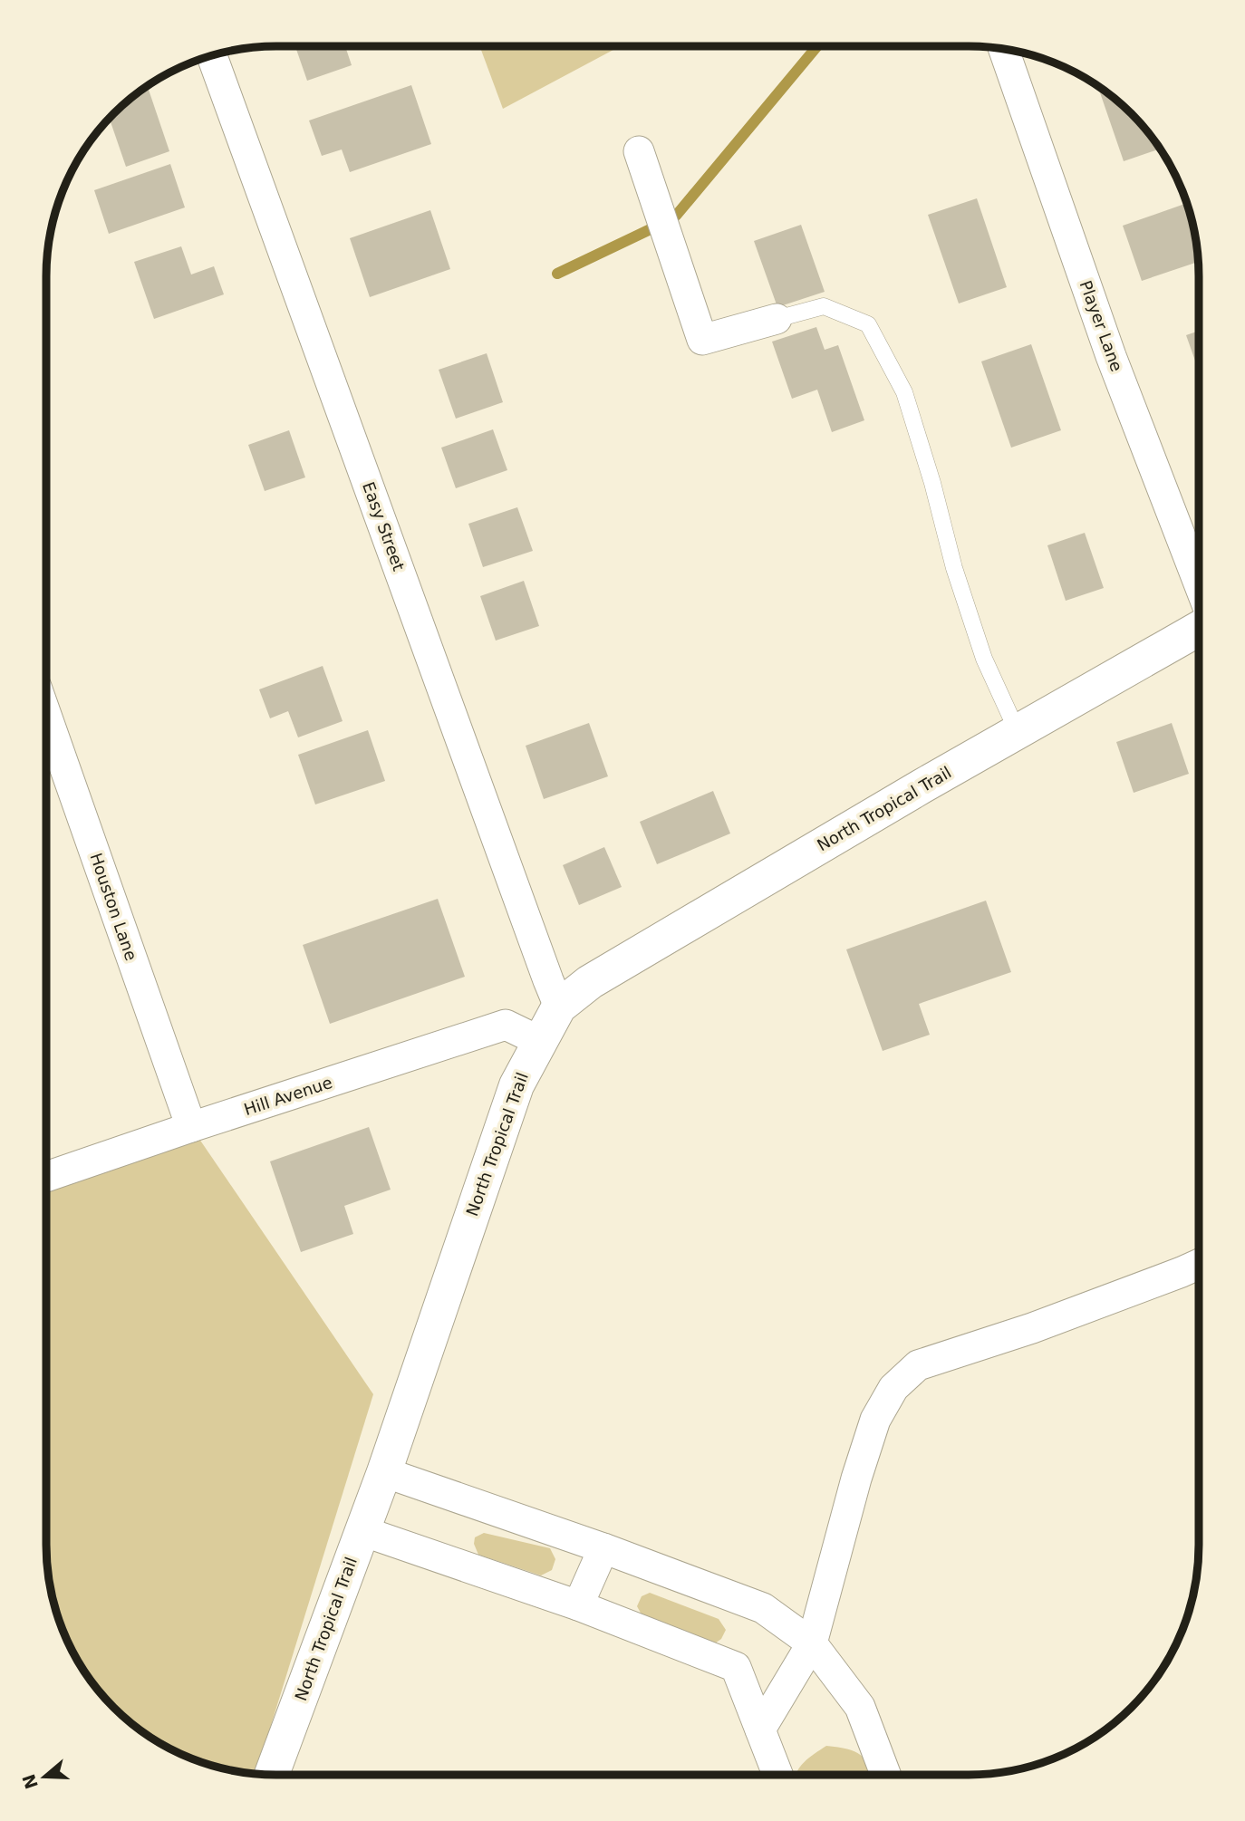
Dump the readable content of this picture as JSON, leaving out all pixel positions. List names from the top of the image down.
{
  "streets": {
    "street": [
      "Player Lane",
      "Easy Street",
      "North Tropical Trail",
      "Houston Lane",
      "Hill Avenue"
    ]
  },
  "crossings": [
    ["Easy Street", "North Tropical Trail"],
    ["North Tropical Trail", "Hill Avenue"],
    ["Houston Lane", "Hill Avenue"]
  ],
  "north": "left"
}
